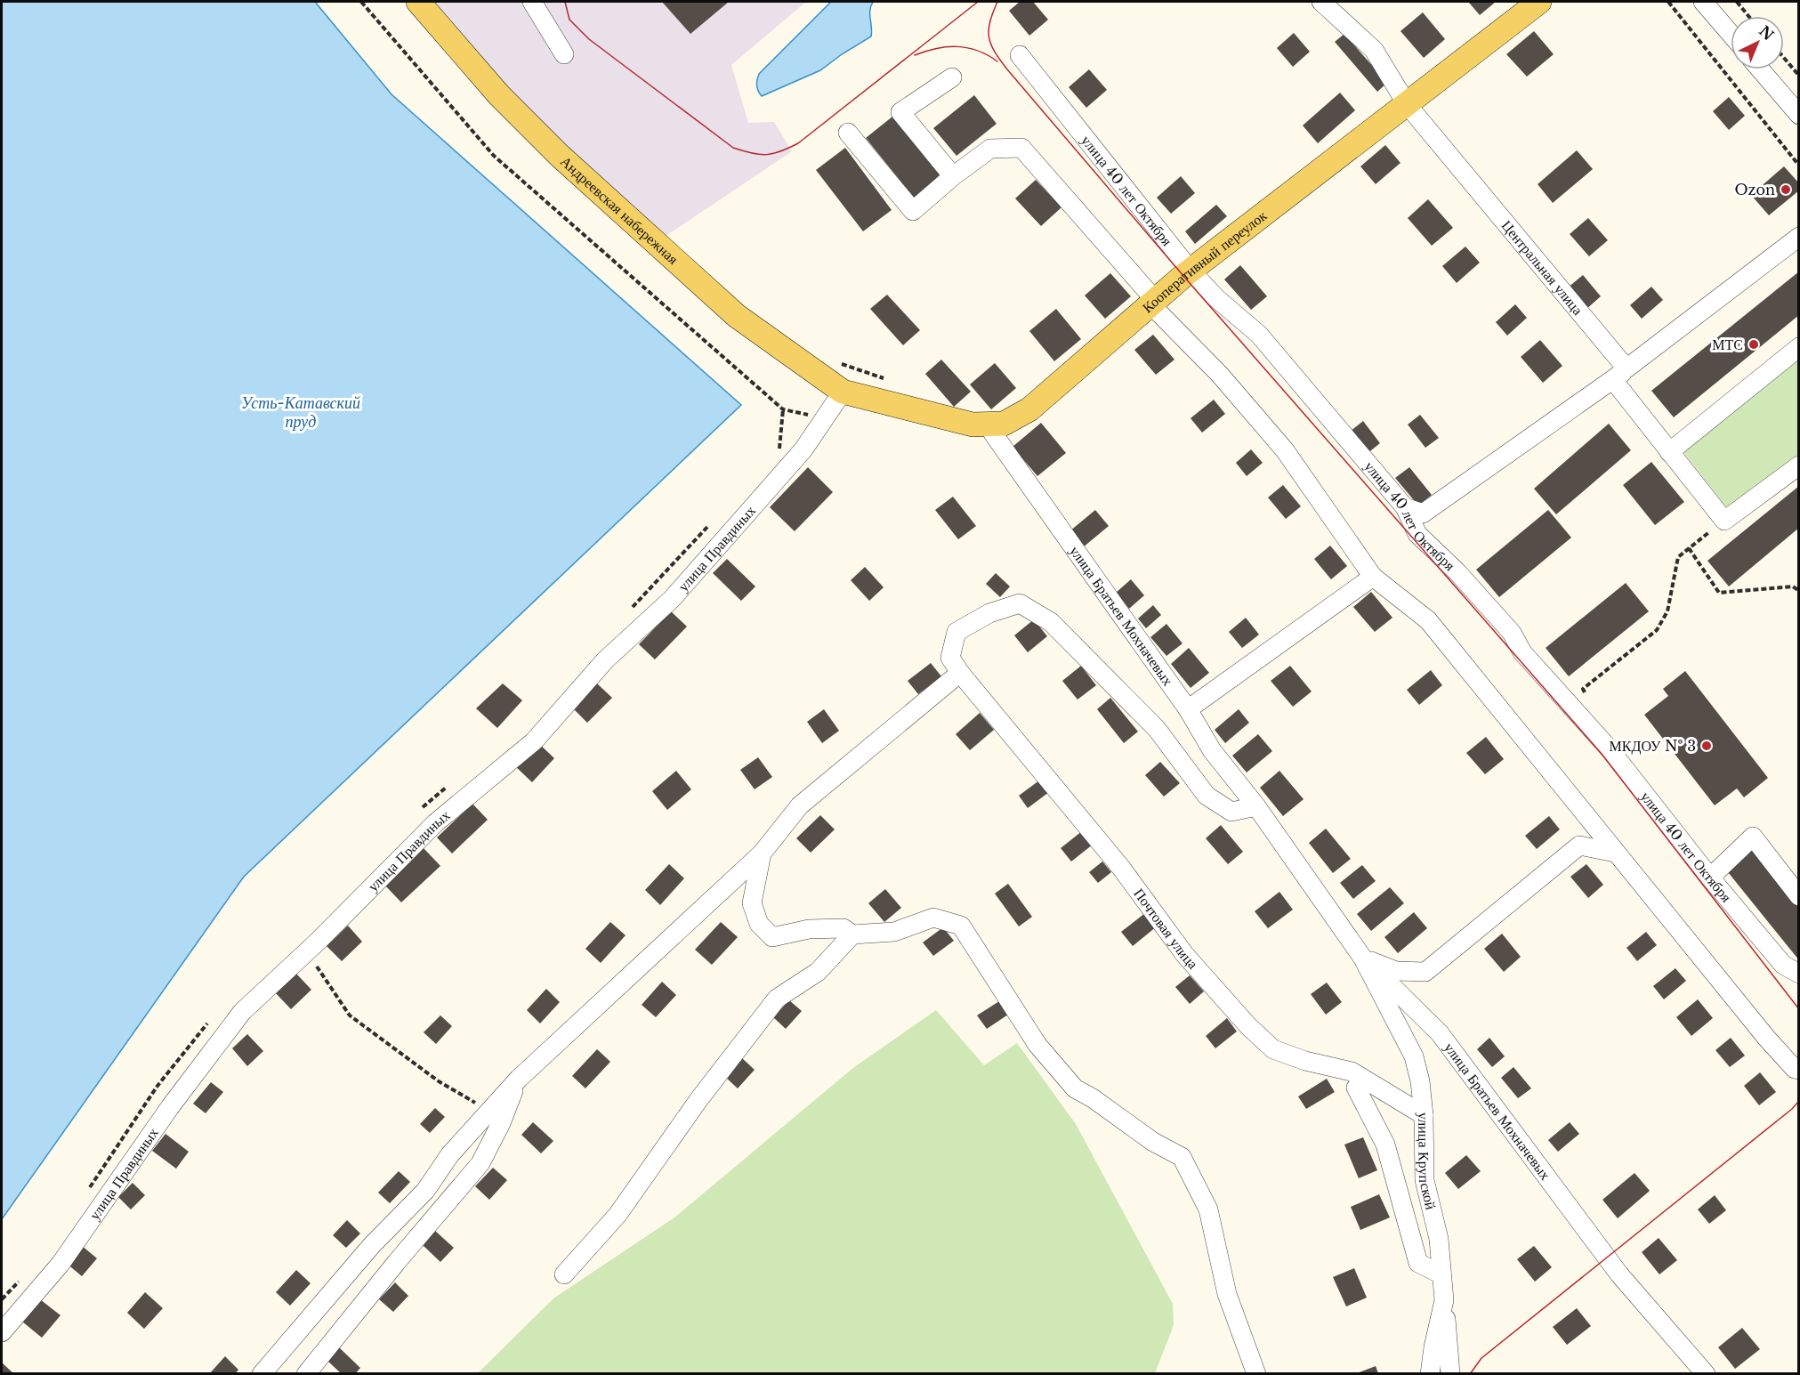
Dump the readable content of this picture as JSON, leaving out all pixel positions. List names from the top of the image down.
{
  "streets": {
    "main road": ["Андреевская набережная", "Кооперативный переулок"],
    "street": [
      "улица 40 лет Октября",
      "Центральная улица",
      "улица Правдиных",
      "улица Братьев Мохначевых",
      "Почтовая улица",
      "улица Крупской"
    ]
  },
  "crossings": [
    ["улица 40 лет Октября", "Кооперативный переулок"],
    ["Андреевская набережная", "Кооперативный переулок"],
    ["Андреевская набережная", "улица Правдиных"],
    ["Кооперативный переулок", "Центральная улица"],
    ["Кооперативный переулок", "улица Правдиных"],
    ["Кооперативный переулок", "улица Братьев Мохначевых"],
    ["улица Братьев Мохначевых", "улица Крупской"],
    ["Почтовая улица", "улица Крупской"]
  ],
  "water": ["Усть-Катавский пруд"],
  "places": ["Ozon", "МТС", "МКДОУ № 3"],
  "north": "top right"
}
